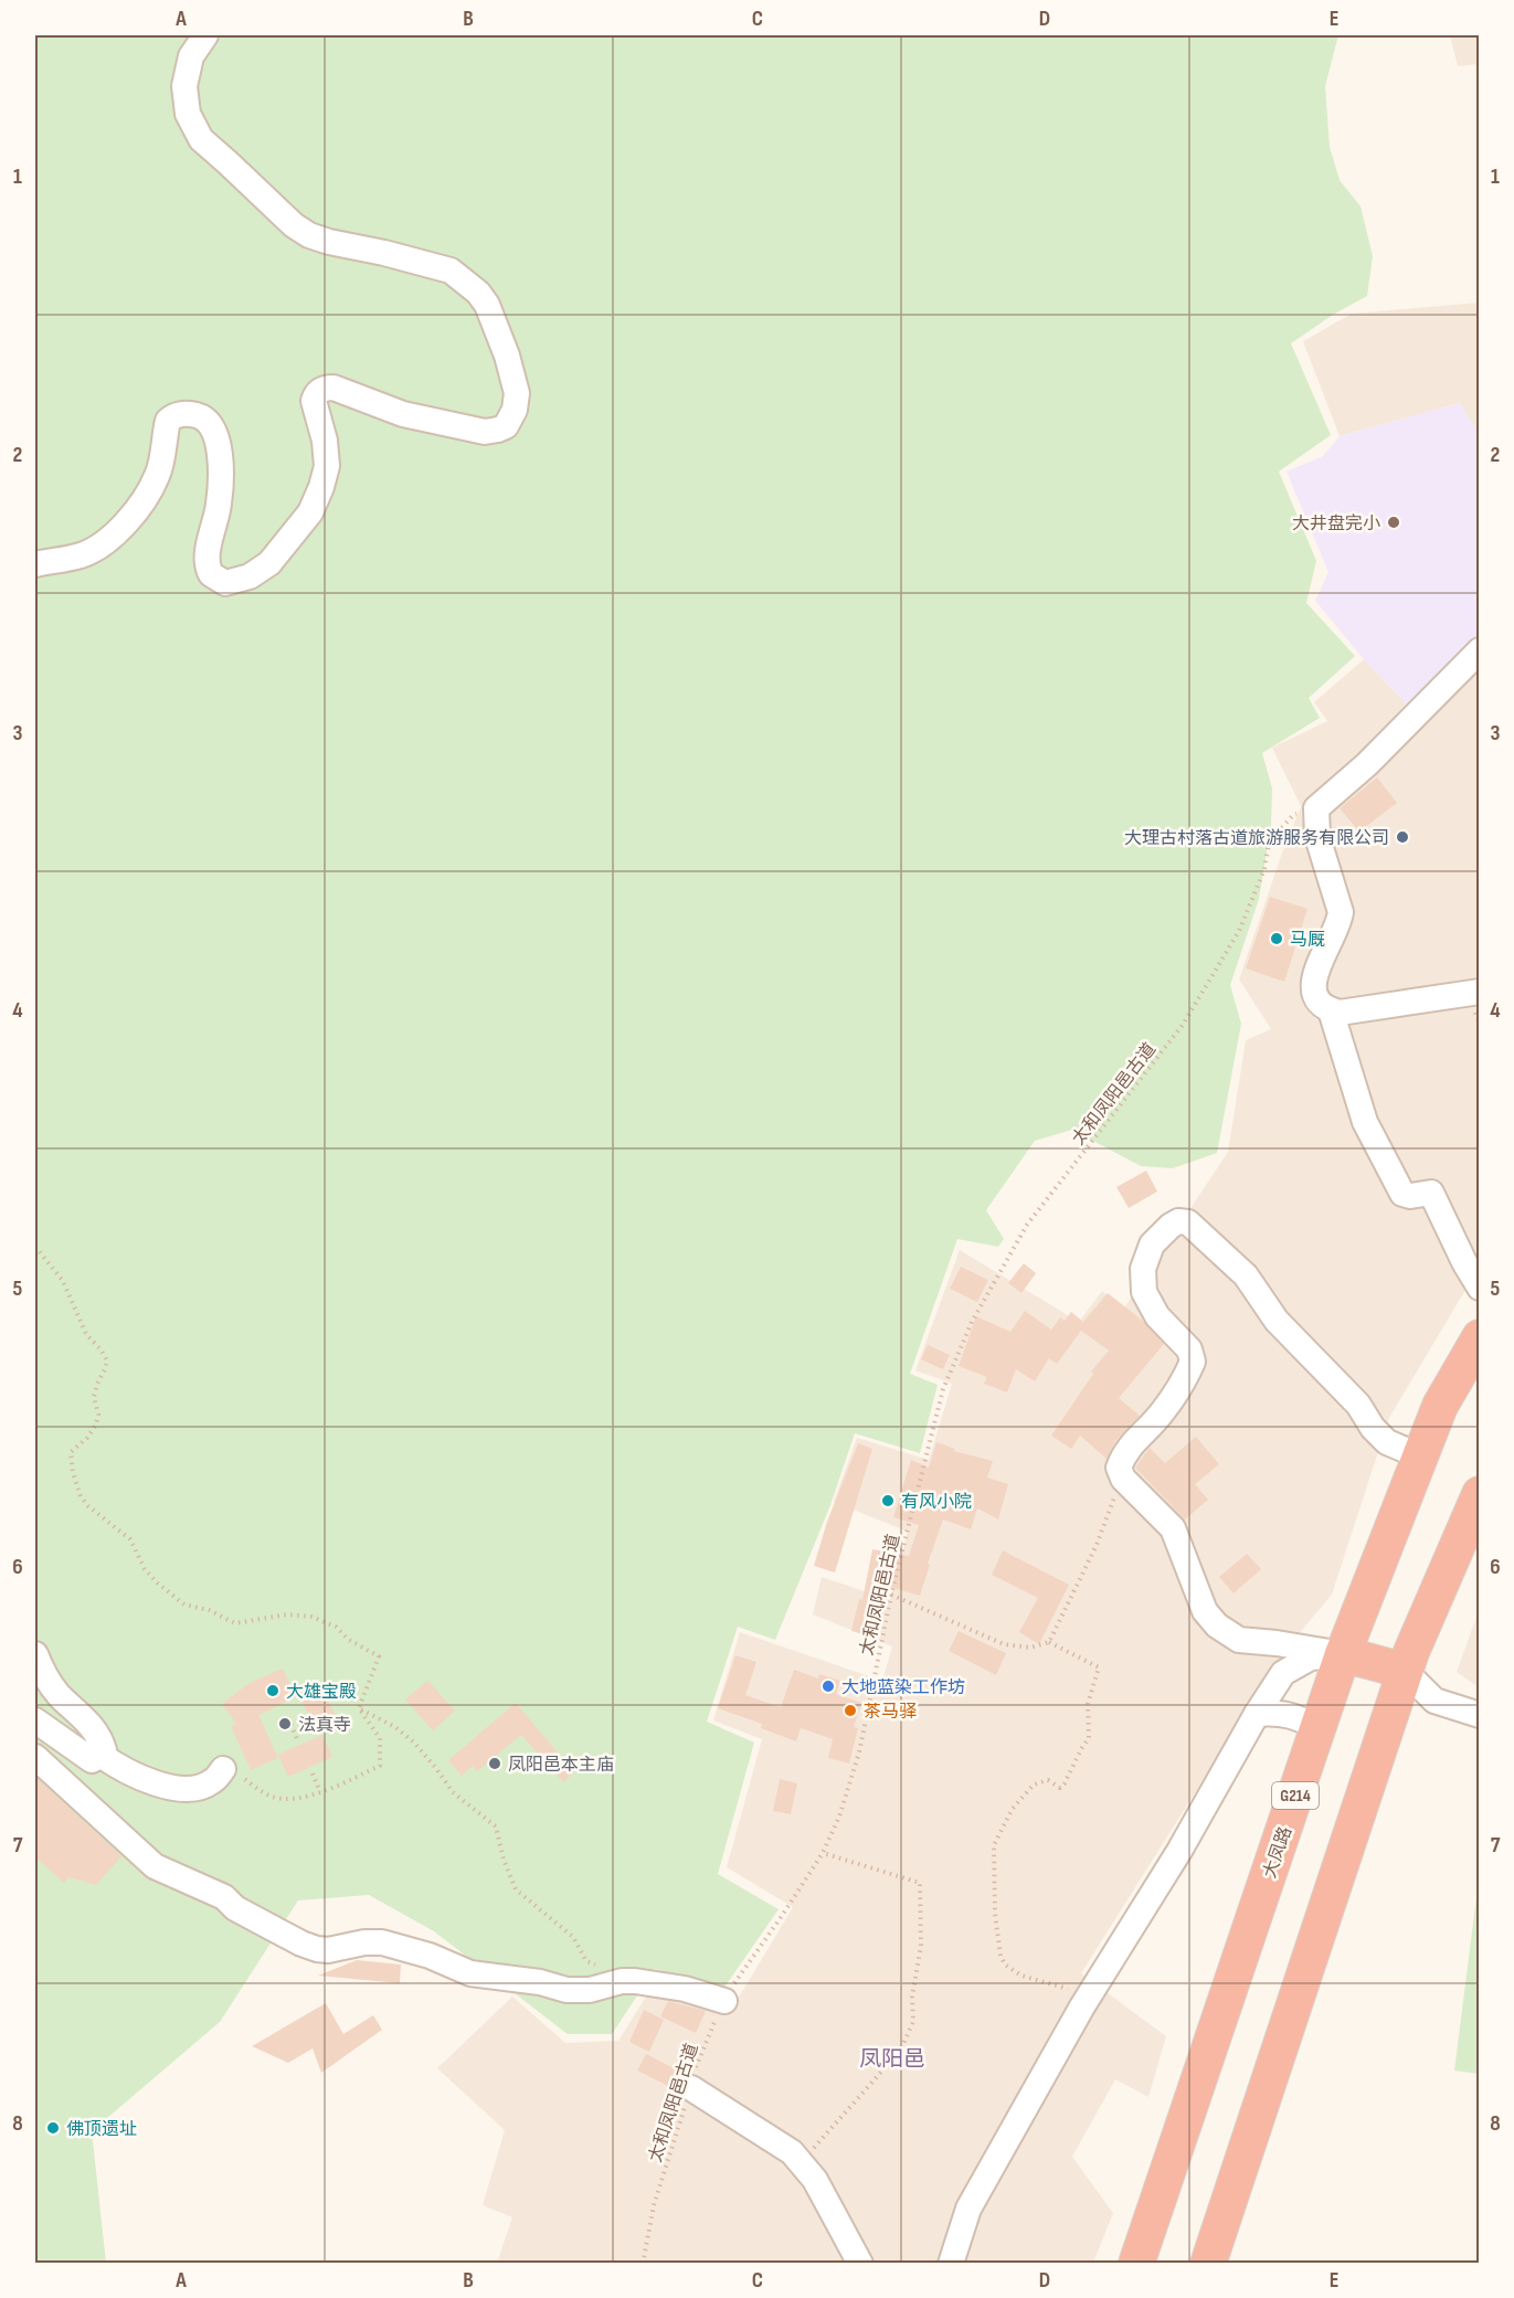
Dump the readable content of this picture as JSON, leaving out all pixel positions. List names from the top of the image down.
{
  "streets": {
    "highway": ["G214", "大凤路"],
    "path": ["太和凤阳邑古道"]
  },
  "districts": ["凤阳邑"],
  "places": [
    "大井盘完小",
    "大理古村落古道旅游服务有限公司",
    "马厩",
    "有风小院",
    "大地蓝染工作坊",
    "大雄宝殿",
    "茶马驿",
    "法真寺",
    "凤阳邑本主庙",
    "佛顶遗址"
  ],
  "grid": {
    "columns": [
      "A",
      "B",
      "C",
      "D",
      "E"
    ],
    "rows": [
      "1",
      "2",
      "3",
      "4",
      "5",
      "6",
      "7",
      "8"
    ]
  }
}
